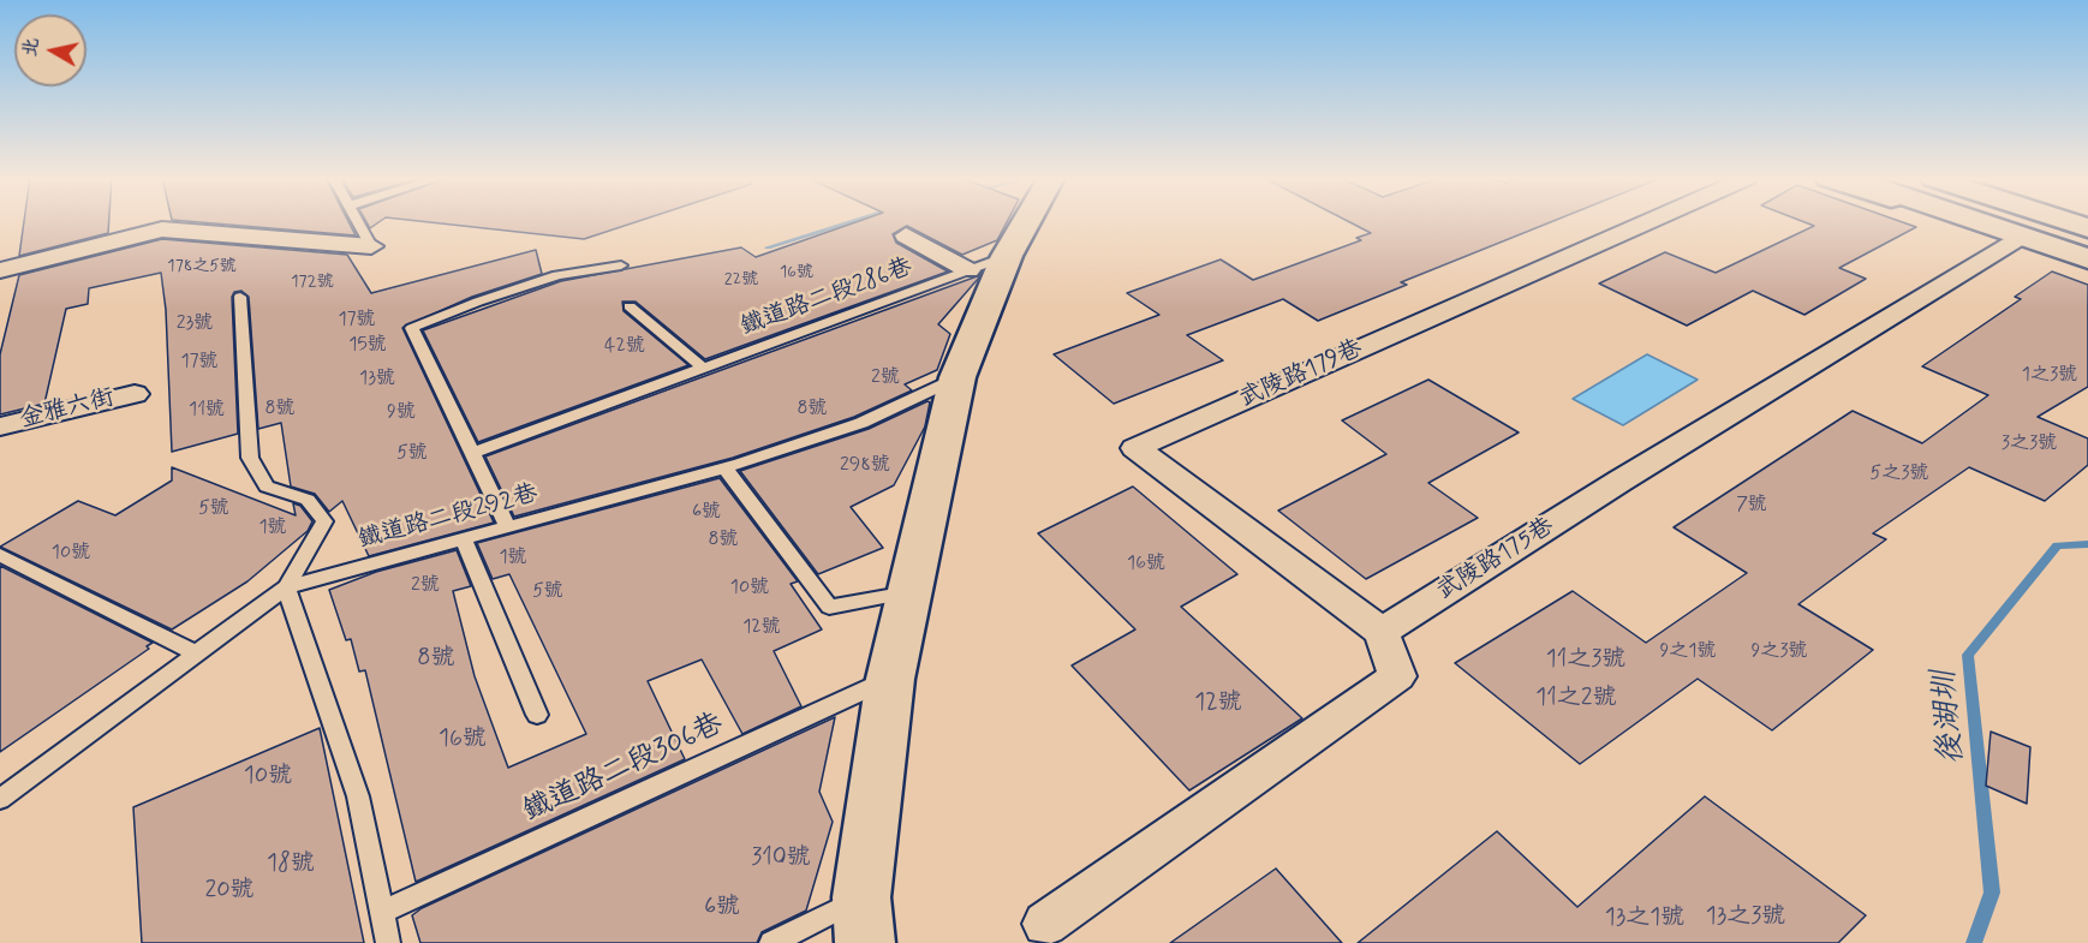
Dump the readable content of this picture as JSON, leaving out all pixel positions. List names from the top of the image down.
{
  "streets": {
    "street": ["武陵路179巷", "金雅六街", "武陵路175巷"],
    "lane": ["鐵道路二段286巷", "鐵道路二段292巷", "鐵道路二段306巷"]
  },
  "crossings": [
    ["武陵路179巷", "武陵路175巷"]
  ],
  "water": ["後湖圳"],
  "house_numbers": [
    "178之5號",
    "16號",
    "22號",
    "172號",
    "17號",
    "23號",
    "15號",
    "42號",
    "17號",
    "1之3號",
    "2號",
    "13號",
    "8號",
    "8號",
    "11號",
    "9號",
    "3之3號",
    "5號",
    "298號",
    "5之3號",
    "7號",
    "5號",
    "6號",
    "1號",
    "8號",
    "10號",
    "1號",
    "16號",
    "2號",
    "10號",
    "5號",
    "12號",
    "9之1號",
    "9之3號",
    "8號",
    "11之3號",
    "11之2號",
    "12號",
    "16號",
    "10號",
    "310號",
    "18號",
    "20號",
    "6號",
    "13之3號",
    "13之1號"
  ],
  "north": "left"
}
